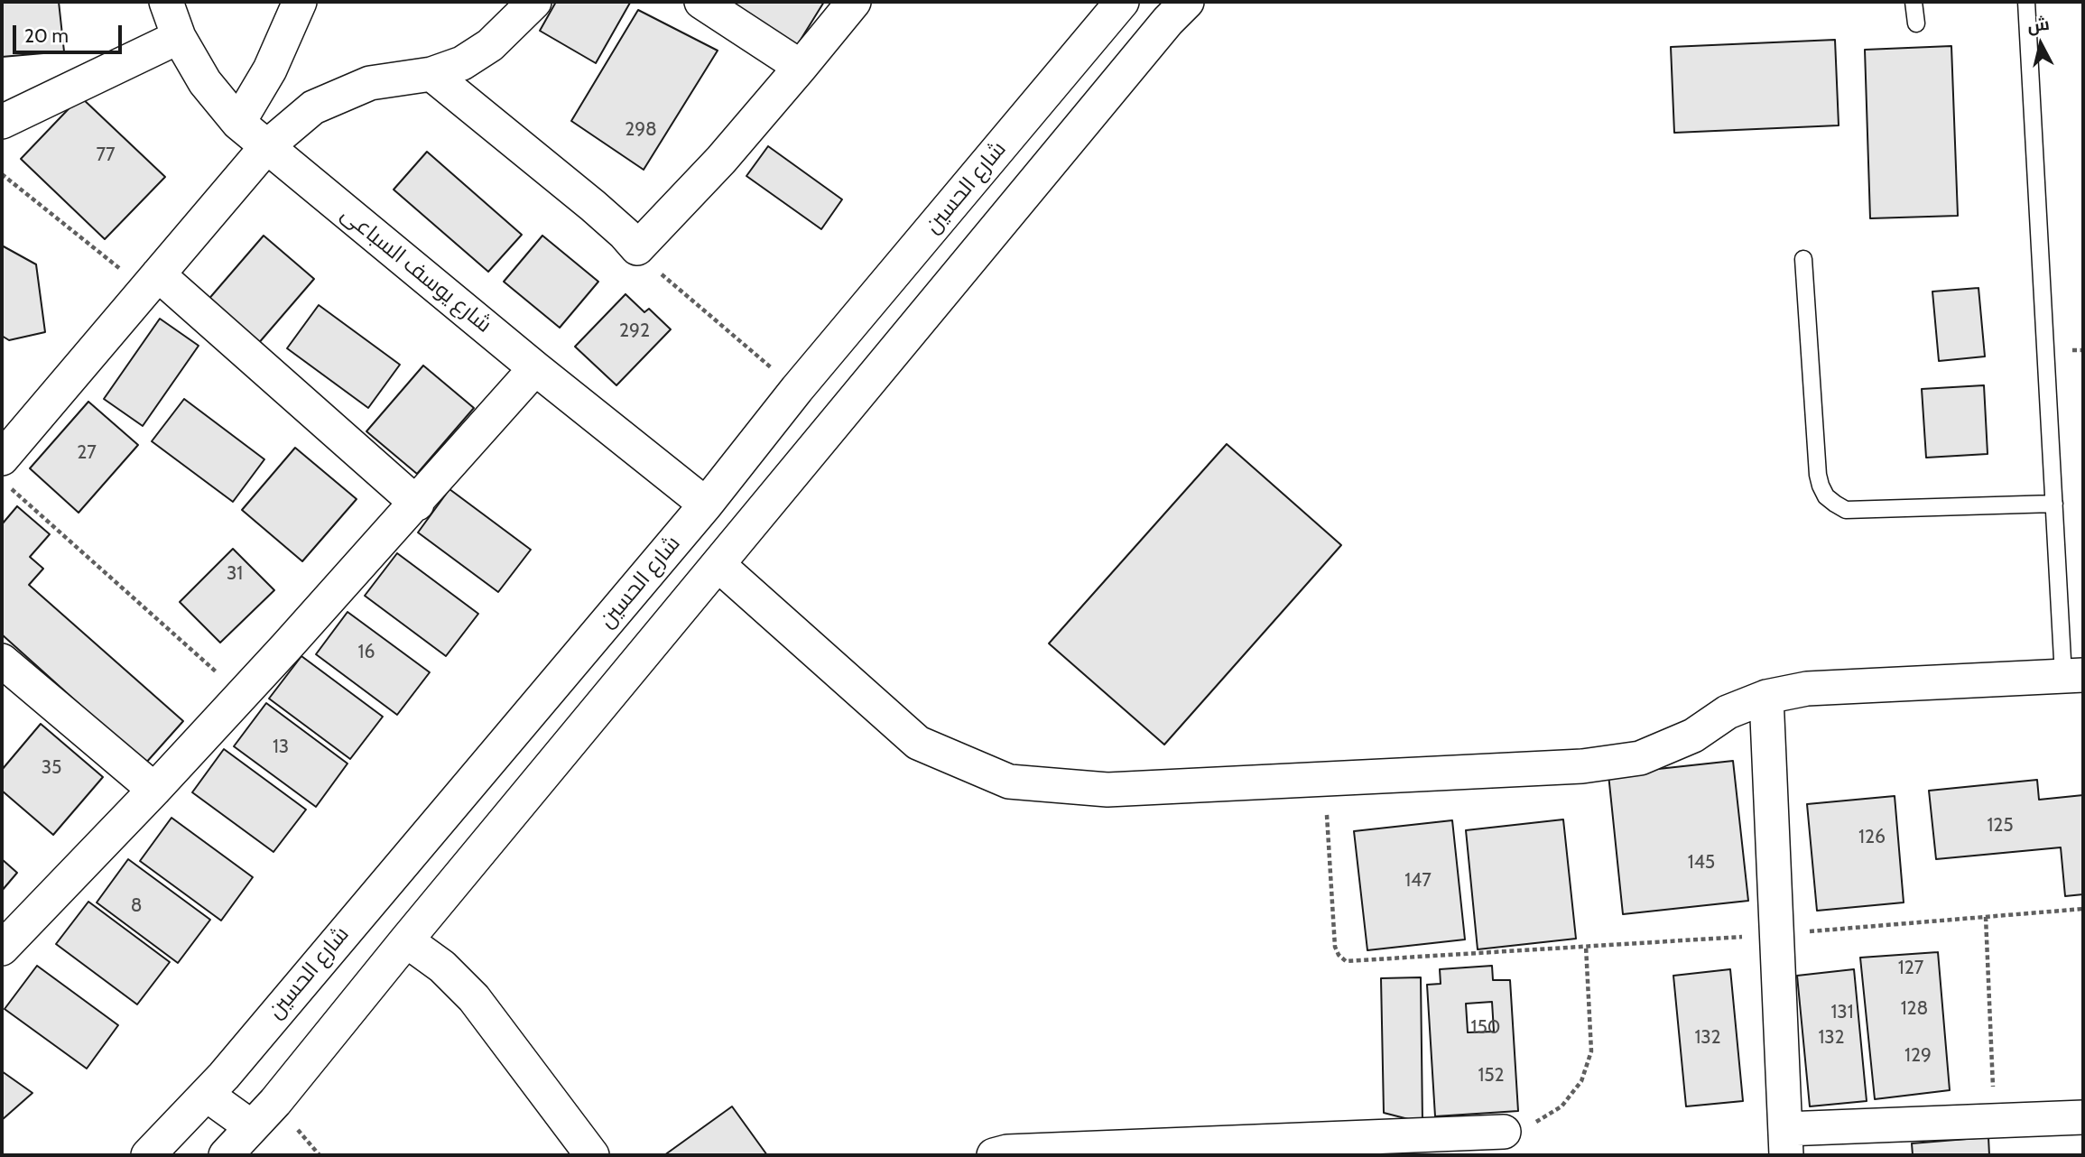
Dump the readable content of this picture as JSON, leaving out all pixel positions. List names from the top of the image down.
{
  "streets": {
    "street": ["شارع الحسين", "شارع يوسف السباعى"]
  },
  "crossings": [
    ["شارع الحسين", "شارع يوسف السباعى"]
  ],
  "house_numbers": [
    "298",
    "77",
    "292",
    "27",
    "31",
    "16",
    "13",
    "35",
    "125",
    "126",
    "145",
    "147",
    "8",
    "127",
    "128",
    "131",
    "150",
    "132",
    "132",
    "129",
    "152"
  ],
  "scale_bar": "20 m",
  "north": "top"
}
